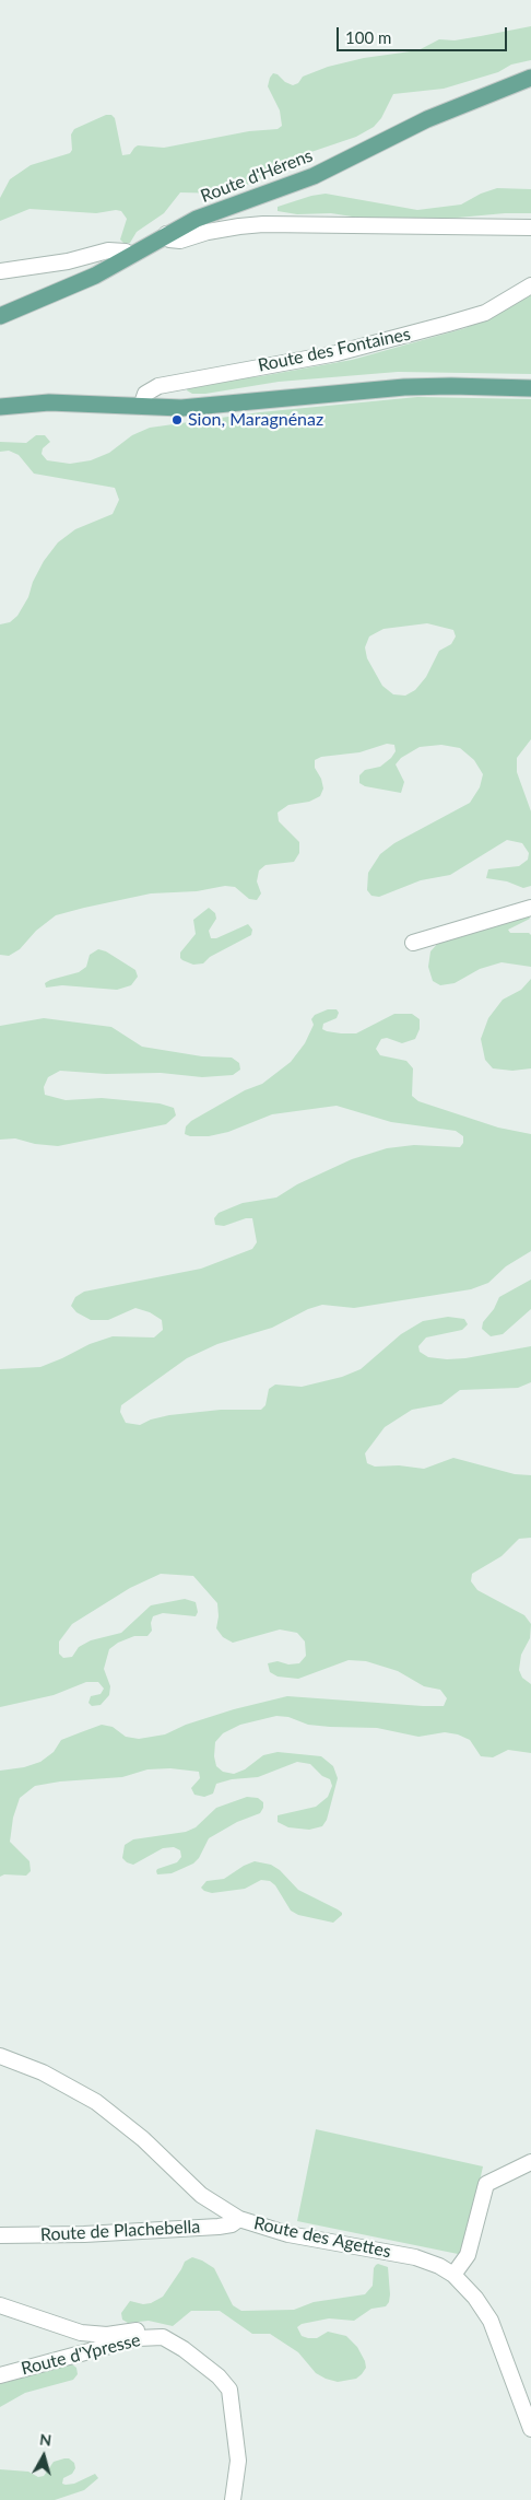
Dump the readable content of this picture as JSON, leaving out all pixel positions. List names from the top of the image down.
{
  "streets": {
    "main road": ["Route d'Hérens"],
    "street": [
      "Route des Fontaines",
      "Route de Plachebella",
      "Route des Agettes",
      "Route d'Ypresse"
    ]
  },
  "crossings": [
    ["Route de Plachebella", "Route des Agettes"]
  ],
  "places": ["Sion, Maragnénaz"],
  "scale_bar": "100 m",
  "north": "top"
}
